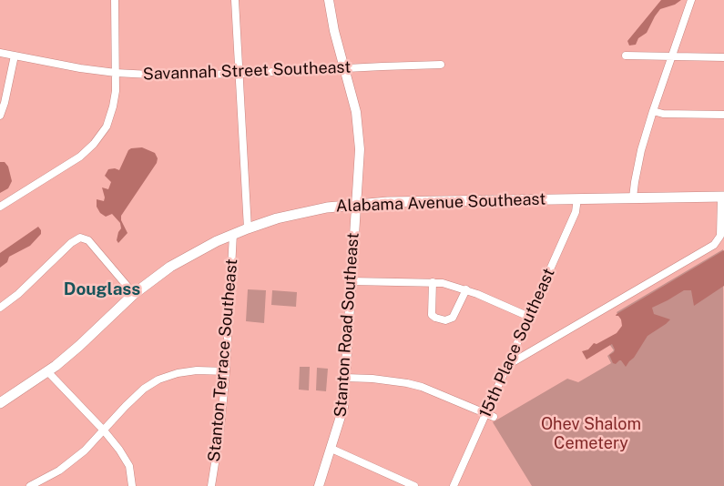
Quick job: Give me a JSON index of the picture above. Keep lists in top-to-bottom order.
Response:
{
  "streets": {
    "main road": ["Alabama Avenue Southeast"],
    "street": [
      "Savannah Street Southeast",
      "Stanton Road Southeast",
      "15th Place Southeast",
      "Stanton Terrace Southeast"
    ]
  },
  "crossings": [
    ["Savannah Street Southeast", "Stanton Road Southeast"],
    ["Alabama Avenue Southeast", "Stanton Road Southeast"],
    ["Alabama Avenue Southeast", "15th Place Southeast"],
    ["Alabama Avenue Southeast", "Stanton Terrace Southeast"]
  ],
  "districts": ["Douglass"],
  "parks": ["Ohev Shalom Cemetery"]
}
